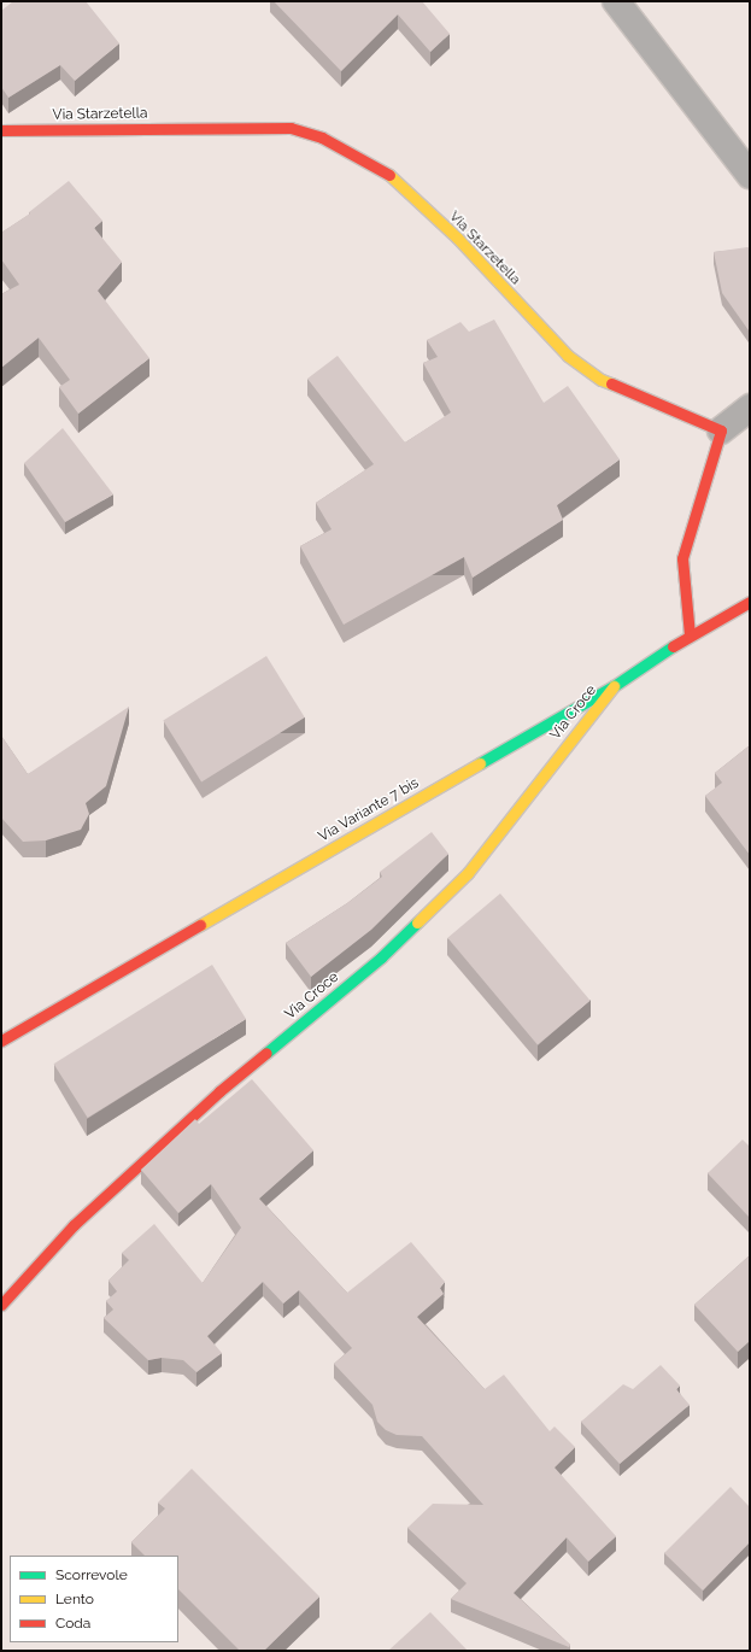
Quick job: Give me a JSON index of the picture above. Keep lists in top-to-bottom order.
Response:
{
  "streets": {
    "street": ["Via Starzetella", "Via Croce", "Via Variante 7 bis"]
  },
  "crossings": [
    ["Via Croce", "Via Variante 7 bis"]
  ],
  "legend": ["Scorrevole", "Lento", "Coda"]
}
